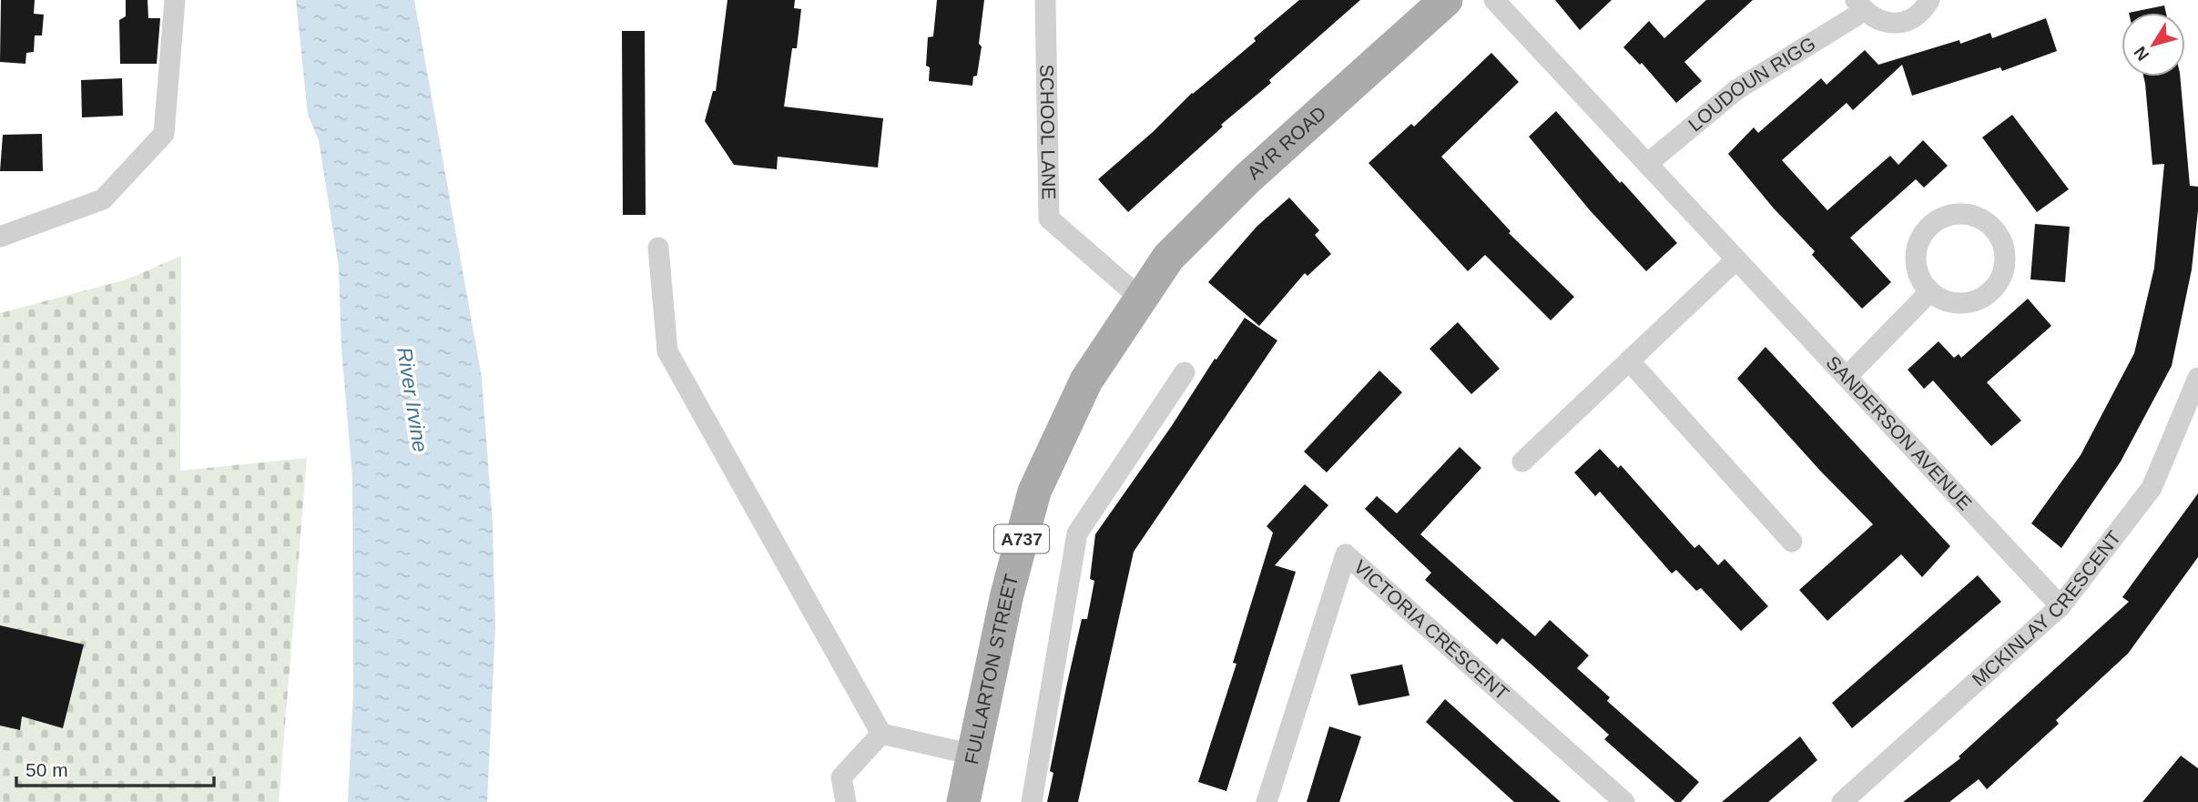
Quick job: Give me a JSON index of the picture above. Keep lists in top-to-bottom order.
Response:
{
  "streets": {
    "main road": ["AYR ROAD", "A737", "FULLARTON STREET"],
    "street": [
      "LOUDOUN RIGG",
      "SCHOOL LANE",
      "SANDERSON AVENUE",
      "MCKINLAY CRESCENT",
      "VICTORIA CRESCENT"
    ]
  },
  "crossings": [
    ["LOUDOUN RIGG", "SANDERSON AVENUE"],
    ["SCHOOL LANE", "AYR ROAD"],
    ["SCHOOL LANE", "FULLARTON STREET"],
    ["AYR ROAD", "FULLARTON STREET"],
    ["SANDERSON AVENUE", "MCKINLAY CRESCENT"]
  ],
  "water": ["River Irvine"],
  "scale_bar": "50 m",
  "north": "bottom left"
}
